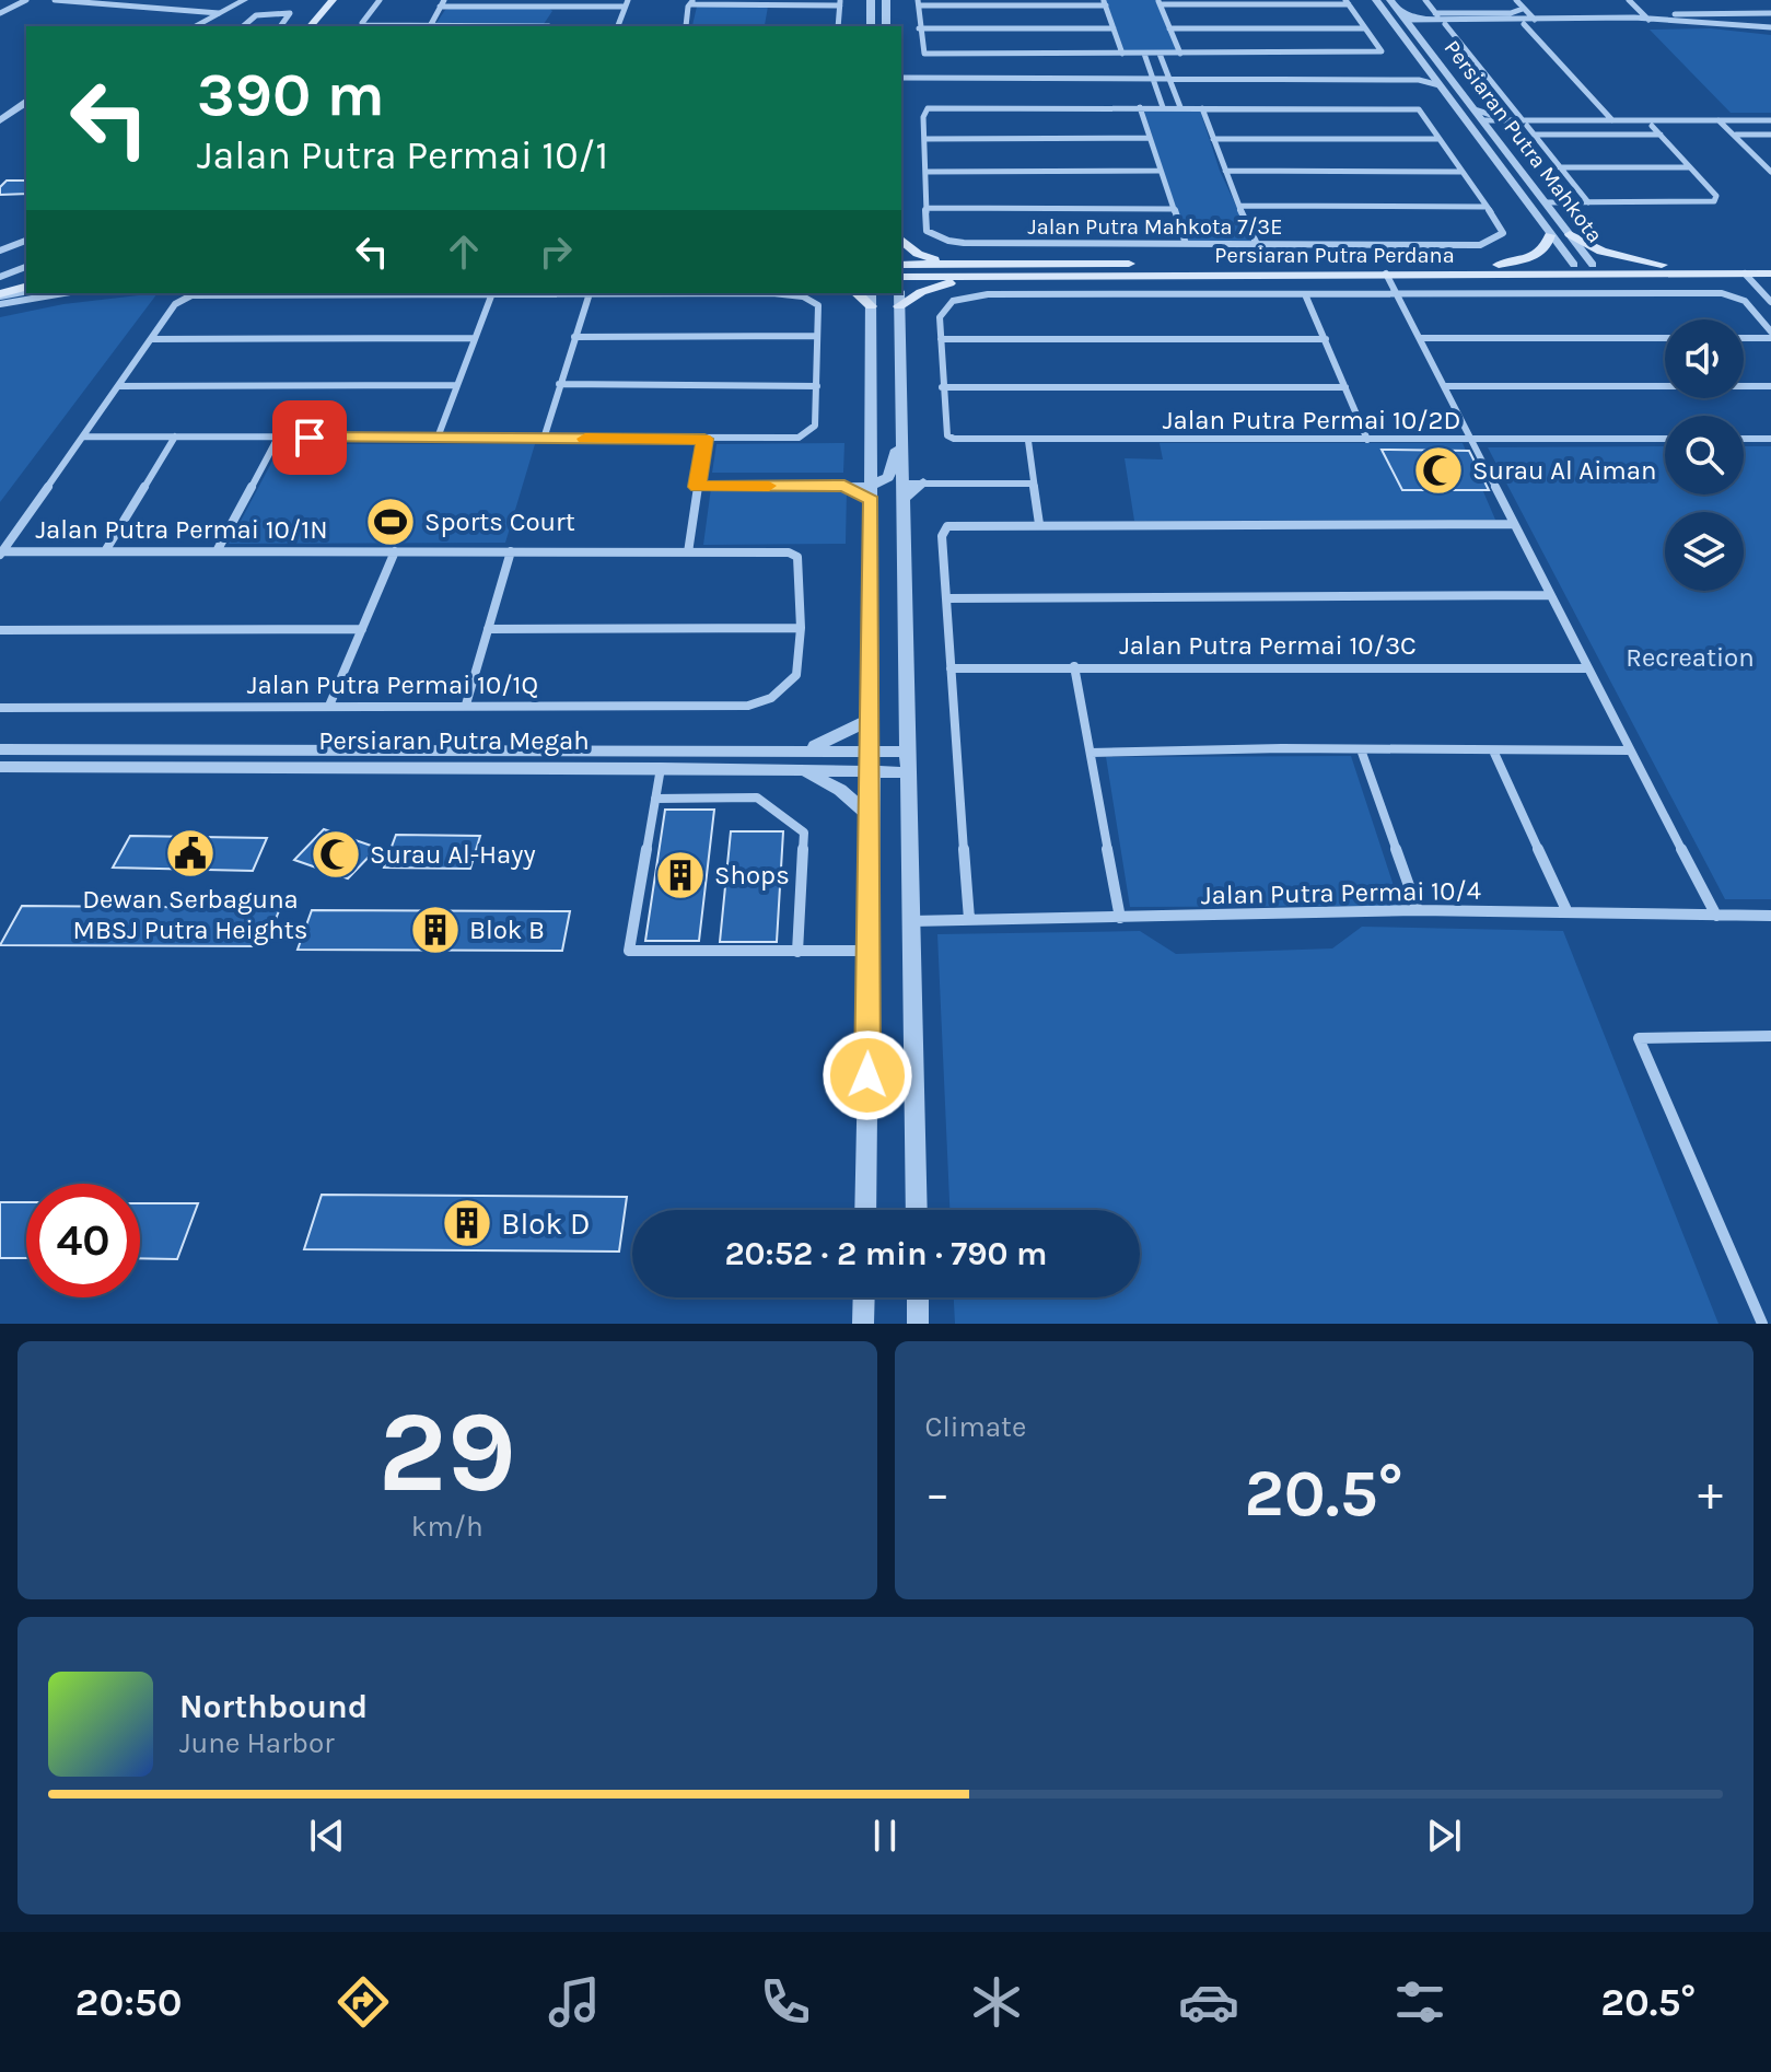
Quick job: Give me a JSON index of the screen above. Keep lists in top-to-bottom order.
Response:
{
  "streets": {
    "main road": ["Persiaran Putra Perdana"],
    "street": [
      "Persiaran Putra Mahkota",
      "Jalan Putra Mahkota 7/3E",
      "Jalan Putra Permai 10/2D",
      "Jalan Putra Permai 10/1N",
      "Jalan Putra Permai 10/3C",
      "Jalan Putra Permai 10/1Q",
      "Persiaran Putra Megah",
      "Jalan Putra Permai 10/4"
    ]
  },
  "crossings": [
    ["Persiaran Putra Mahkota", "Persiaran Putra Perdana"],
    ["Jalan Putra Permai 10/1N", "Jalan Putra Permai 10/1Q"]
  ],
  "parks": ["Recreation"],
  "places": {
    "mosque": ["Surau Al Aiman", "Surau Al-Hayy"],
    "sports": ["Sports Court"],
    "public building": ["Dewan Serbaguna MBSJ Putra Heights"],
    "building": ["Shops", "Blok B", "Blok D"]
  },
  "page": {
    "turn": ["390 m", "Jalan Putra Permai 10/1"],
    "limit": "40",
    "trip": "20:52 · 2 min · 790 m",
    "tile": [
      ["29", "km/h"],
      "Climate"
    ],
    "heat": ["−", "20.5°", "+"],
    "song": ["Northbound", "June Harbor"],
    "tabs": ["20:50", "20.5°"]
  }
}
